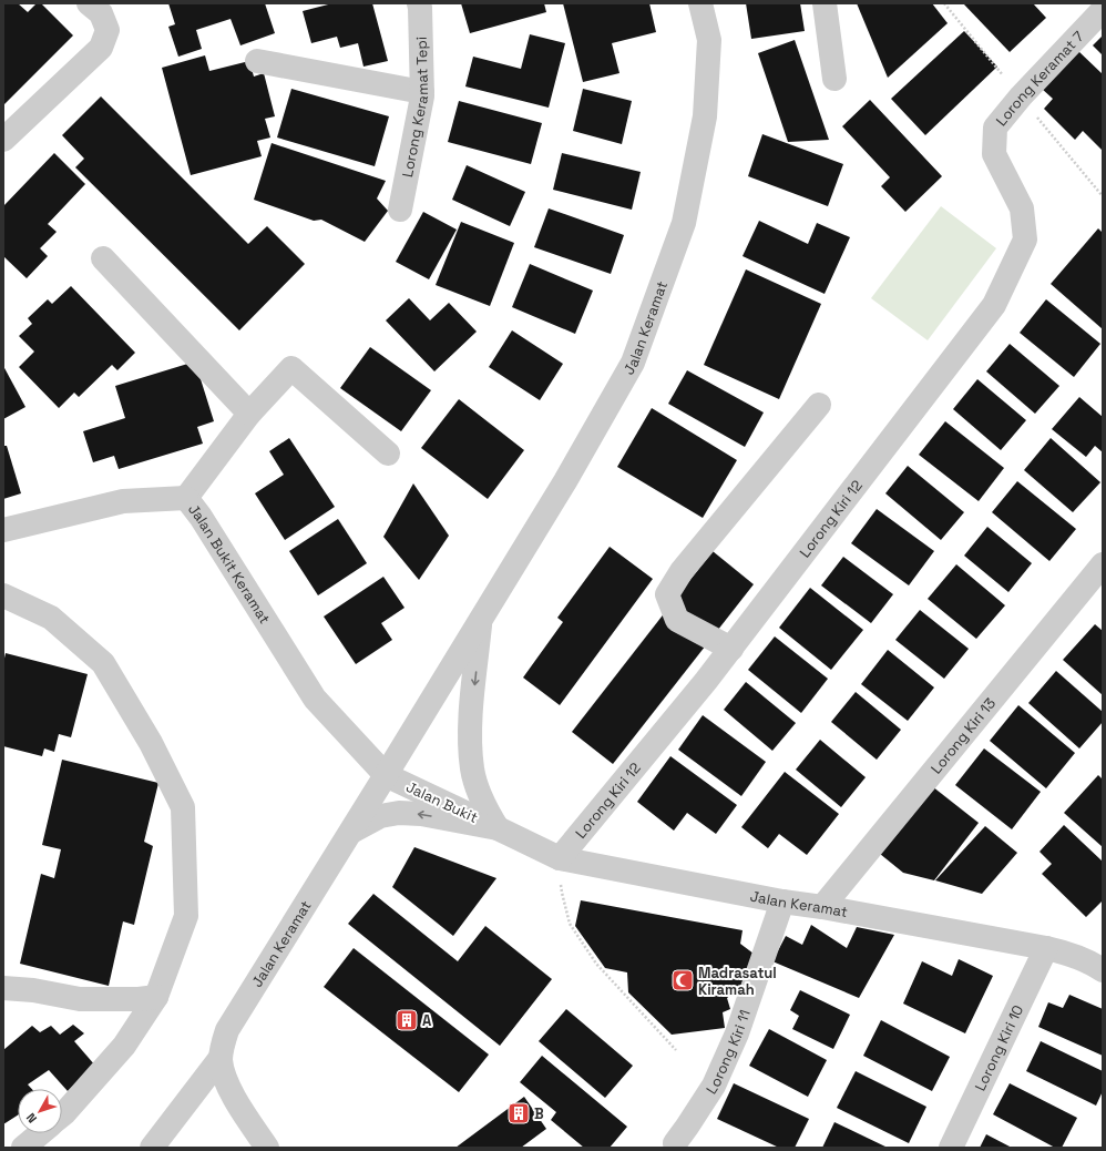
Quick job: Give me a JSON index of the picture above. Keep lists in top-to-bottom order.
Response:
{
  "streets": {
    "street": [
      "Lorong Keramat 7",
      "Lorong Keramat Tepi",
      "Jalan Keramat",
      "Lorong Kiri 12",
      "Jalan Bukit Keramat",
      "Lorong Kiri 13",
      "Jalan Bukit",
      "Lorong Kiri 10",
      "Lorong Kiri 11"
    ]
  },
  "crossings": [
    ["Lorong Keramat 7", "Lorong Kiri 12"],
    ["Jalan Keramat", "Lorong Kiri 12"],
    ["Jalan Keramat", "Jalan Bukit Keramat"],
    ["Jalan Keramat", "Lorong Kiri 13"],
    ["Jalan Keramat", "Jalan Bukit"],
    ["Jalan Keramat", "Lorong Kiri 10"],
    ["Jalan Keramat", "Lorong Kiri 11"],
    ["Jalan Bukit Keramat", "Jalan Bukit"]
  ],
  "places": {
    "mosque": ["Madrasatul Kiramah"],
    "building": ["A", "B"]
  },
  "north": "bottom left"
}
